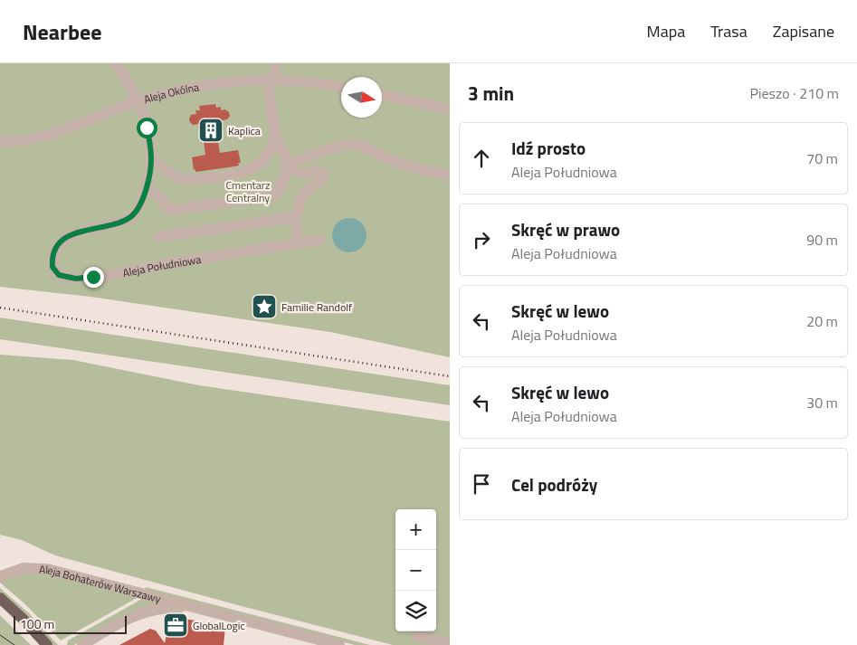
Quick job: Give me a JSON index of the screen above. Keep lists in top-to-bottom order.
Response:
{
  "streets": {
    "street": ["Aleja Okólna", "Aleja Południowa", "Aleja Bohaterów Warszawy"]
  },
  "crossings": [
    ["Aleja Okólna", "Aleja Południowa"]
  ],
  "parks": ["Cmentarz Centralny"],
  "places": {
    "building": ["Kaplica"],
    "place": ["Familie Randolf"],
    "office": ["GlobalLogic"]
  },
  "scale_bar": "100 m",
  "north": "right",
  "page": {
    "header": "Nearbee",
    "nav": ["Mapa", "Trasa", "Zapisane"],
    "heading": ["3 min", "Pieszo · 210 m"],
    "list": [
      ["Idź prosto", "Aleja Południowa", "70 m"],
      ["Skręć w prawo", "Aleja Południowa", "90 m"],
      ["Skręć w lewo", "Aleja Południowa", "20 m"],
      ["Skręć w lewo", "Aleja Południowa", "30 m"],
      "Cel podróży"
    ],
    "map_buttons": ["+", "−"],
    "scale": "100 m"
  }
}
